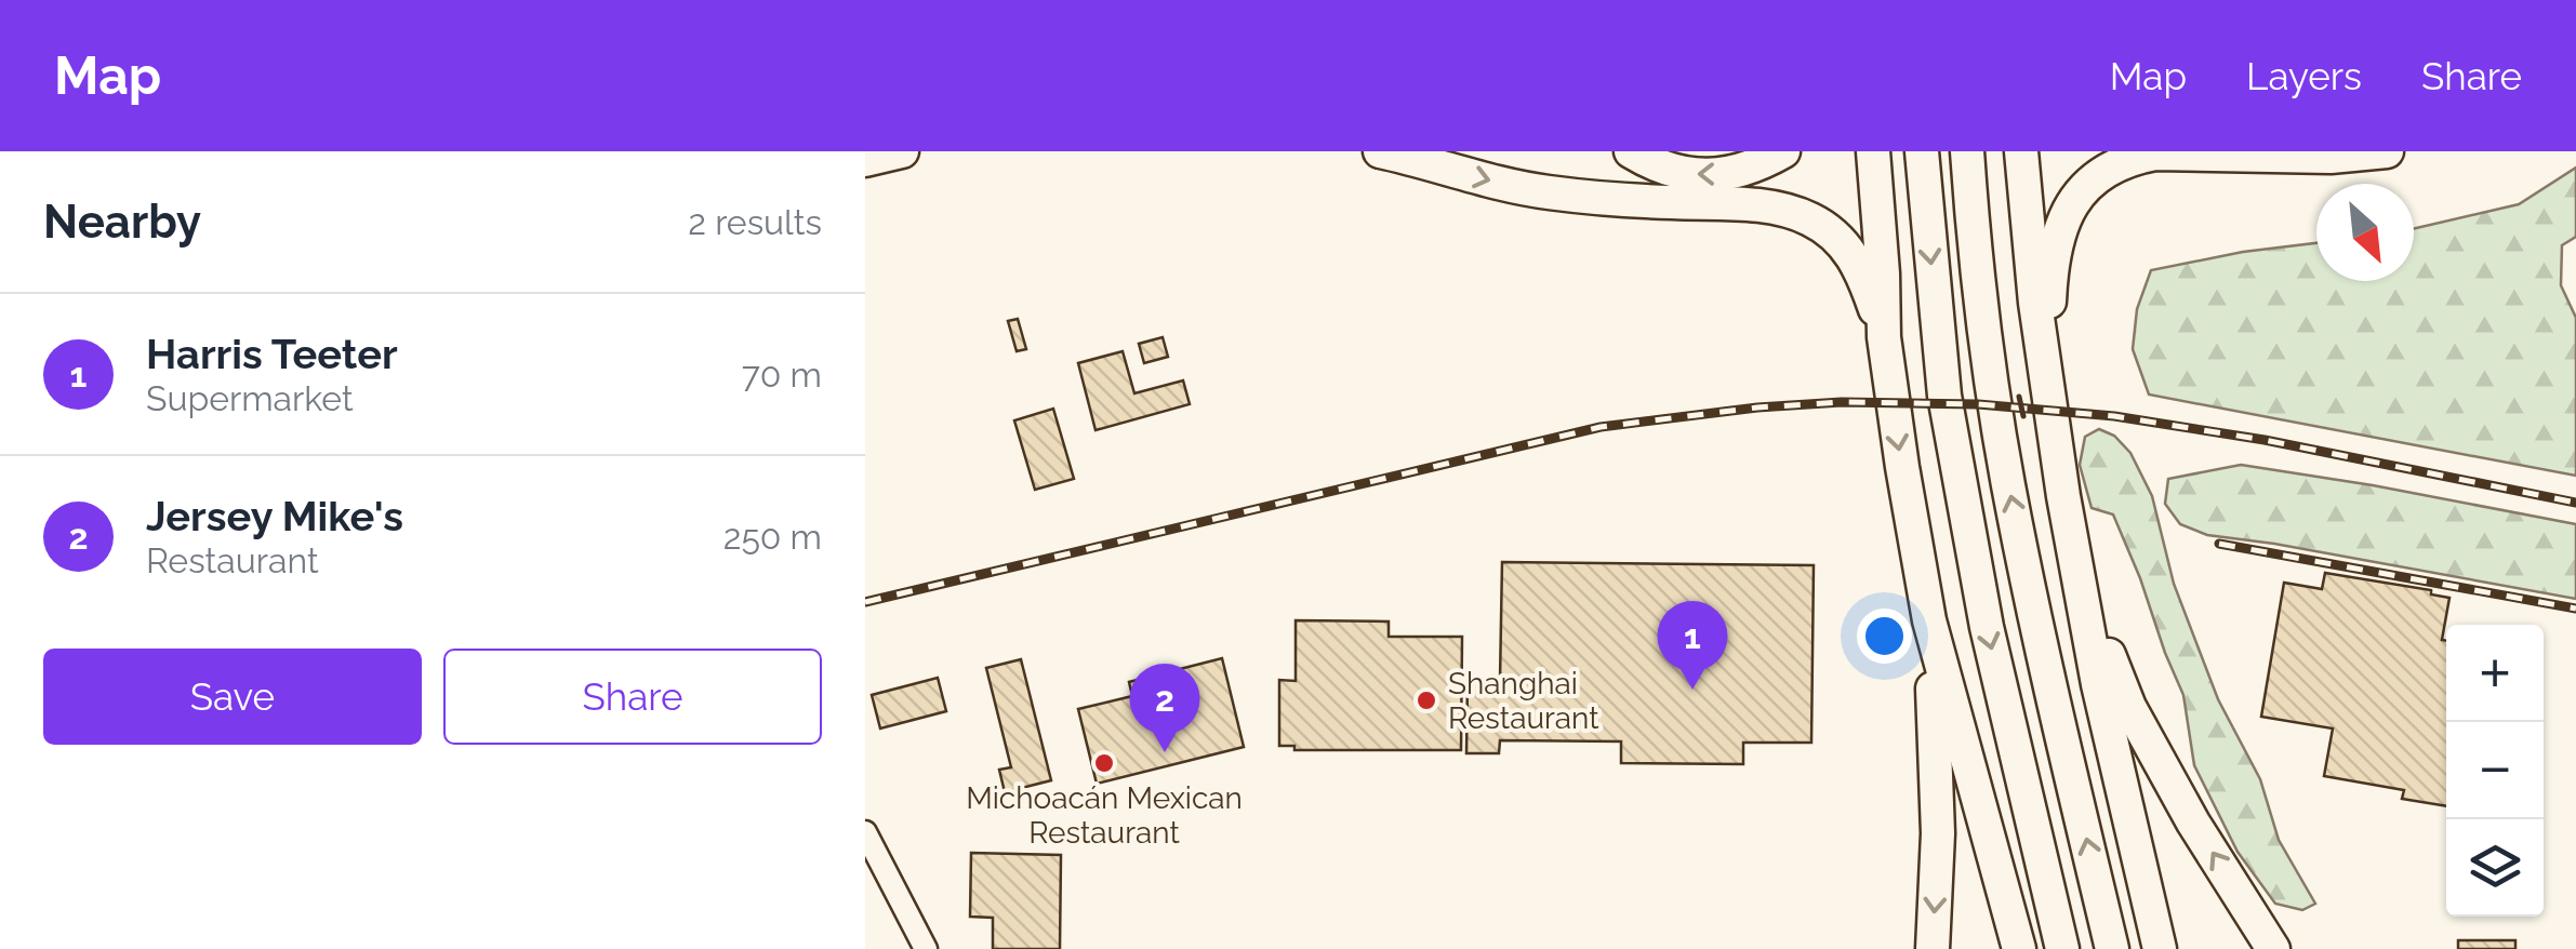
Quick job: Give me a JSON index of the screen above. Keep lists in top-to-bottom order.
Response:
{
  "places": ["Shanghai Restaurant", "Michoacán Mexican Restaurant"],
  "north": "bottom right",
  "page": {
    "header": "Map",
    "nav": ["Map", "Layers", "Share"],
    "heading": ["Nearby", "2 results"],
    "list": [
      {
        "mark": "1",
        "name": "Harris Teeter",
        "note": "Supermarket",
        "value": "70 m"
      },
      {
        "mark": "2",
        "name": "Jersey Mike's",
        "note": "Restaurant",
        "value": "250 m"
      }
    ],
    "pins": ["1", "2"],
    "buttons": ["Save", "Share"],
    "map_buttons": ["+", "−"]
  }
}
